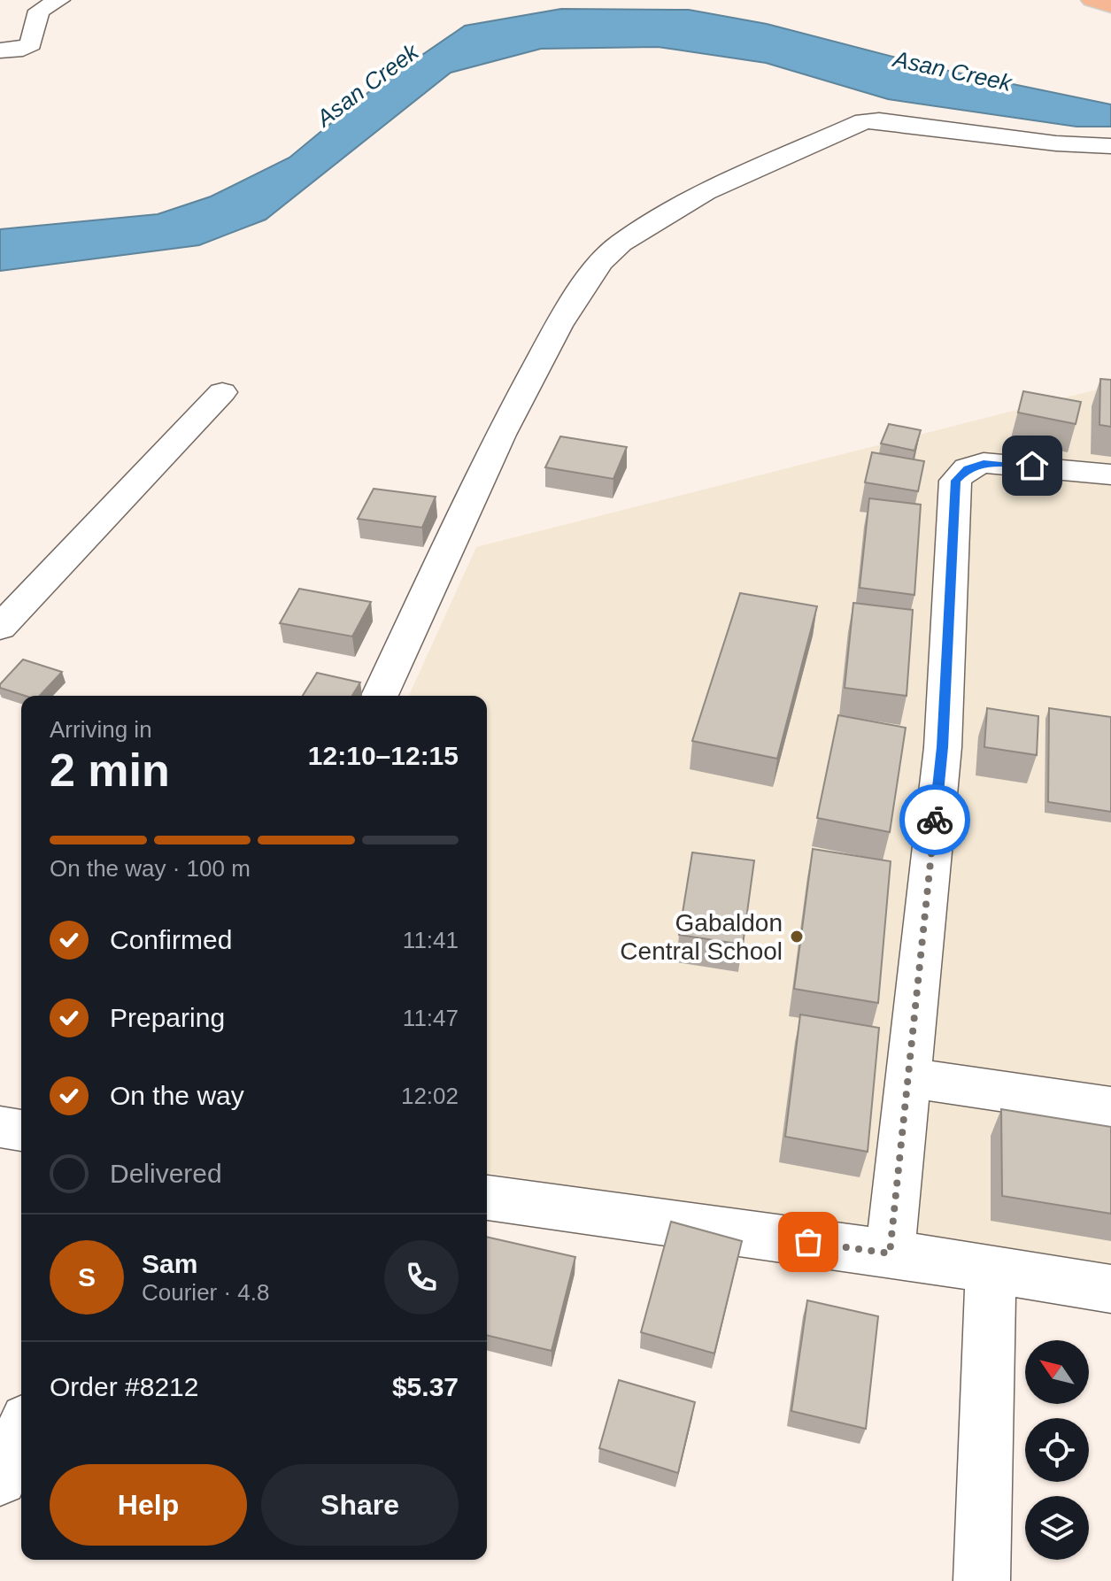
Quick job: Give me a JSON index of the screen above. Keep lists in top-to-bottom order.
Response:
{
  "water": ["Asan Creek"],
  "places": ["Gabaldon Central School"],
  "north": "top left",
  "page": {
    "heading": ["2 min", "Arriving in", "12:10–12:15"],
    "panel": [
      "Sam",
      "Courier · 4.8",
      "Order #8212",
      "$5.37"
    ],
    "bar": "On the way · 100 m",
    "list": [
      ["Confirmed", "11:41"],
      ["Preparing", "11:47"],
      ["On the way", "12:02"],
      "Delivered"
    ],
    "round": "S",
    "buttons": ["Help", "Share"]
  }
}
